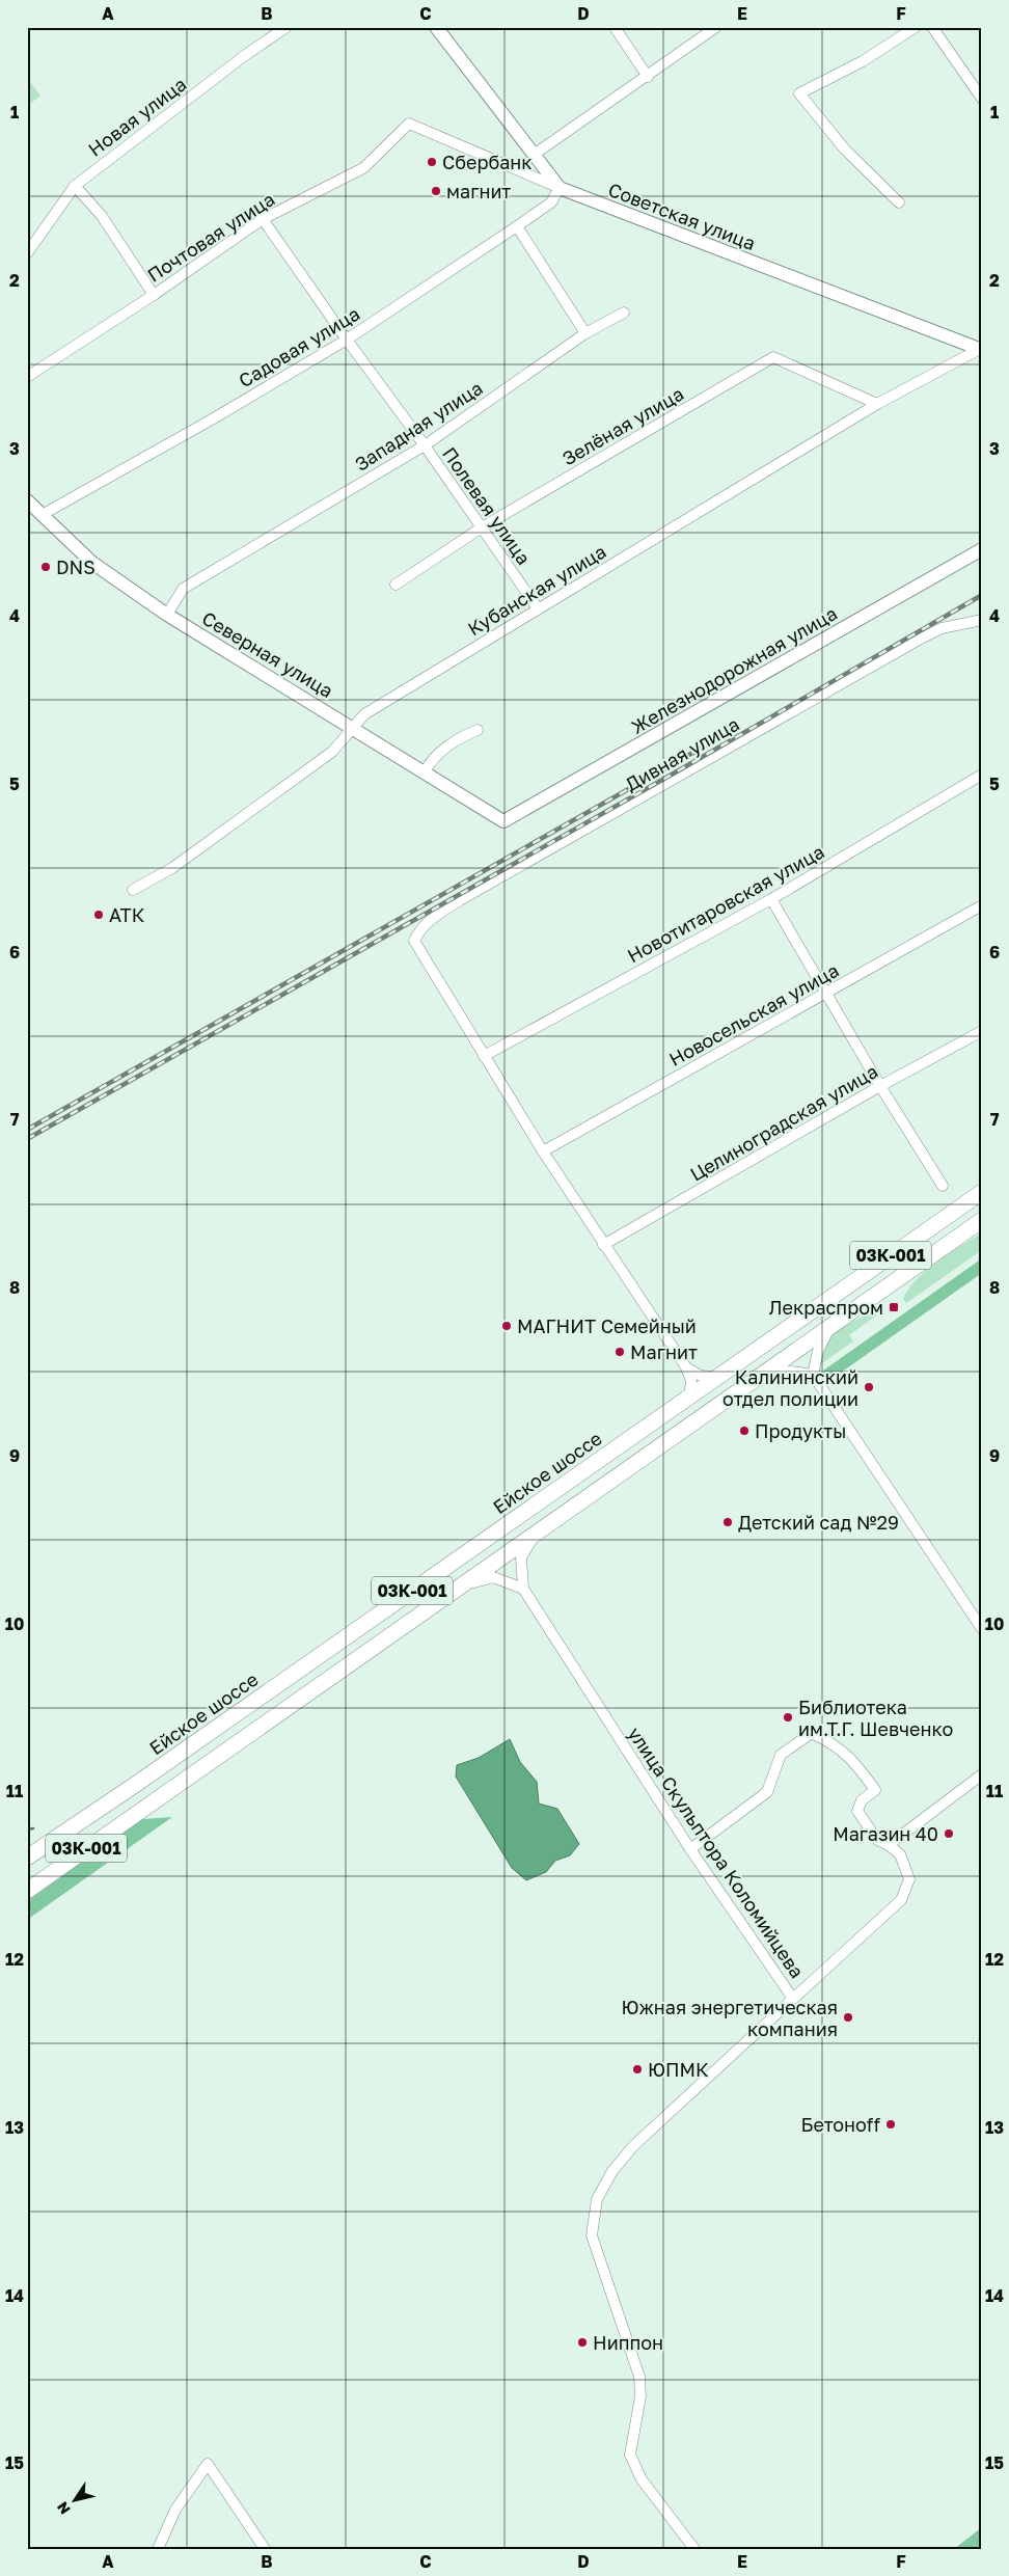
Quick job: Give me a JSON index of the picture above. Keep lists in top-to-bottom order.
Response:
{
  "streets": {
    "main road": ["03К-001", "Ейское шоссе"],
    "street": [
      "Новая улица",
      "Советская улица",
      "Почтовая улица",
      "Садовая улица",
      "Западная улица",
      "Зелёная улица",
      "Полевая улица",
      "Кубанская улица",
      "Северная улица",
      "Железнодорожная улица",
      "Дивная улица",
      "Новотитаровская улица",
      "Новосельская улица",
      "Целиноградская улица",
      "улица Скульптора Коломийцева"
    ]
  },
  "crossings": [
    ["Советская улица", "Почтовая улица"],
    ["Советская улица", "Садовая улица"],
    ["Советская улица", "Кубанская улица"],
    ["Почтовая улица", "Садовая улица"],
    ["Почтовая улица", "Полевая улица"],
    ["Садовая улица", "Полевая улица"],
    ["Садовая улица", "Северная улица"],
    ["Западная улица", "Полевая улица"],
    ["Западная улица", "Северная улица"],
    ["Зелёная улица", "Полевая улица"],
    ["Зелёная улица", "Кубанская улица"],
    ["Полевая улица", "Кубанская улица"],
    ["Кубанская улица", "Северная улица"],
    ["Северная улица", "Железнодорожная улица"],
    ["Дивная улица", "Новотитаровская улица"]
  ],
  "places": {
    "other": [
      "Сбербанк",
      "магнит",
      "DNS",
      "АТК",
      "МАГНИТ Семейный",
      "Магнит",
      "Калининский отдел полиции",
      "Продукты",
      "Детский сад №29",
      "Библиотека им.Т.Г. Шевченко",
      "Магазин 40",
      "Южная энергетическая компания",
      "ЮПМК",
      "Бетонoff",
      "Ниппон"
    ],
    "transit": ["Лекраспром"]
  },
  "north": "bottom left",
  "grid": {
    "columns": [
      "A",
      "B",
      "C",
      "D",
      "E",
      "F"
    ],
    "rows": [
      "1",
      "2",
      "3",
      "4",
      "5",
      "6",
      "7",
      "8",
      "9",
      "10",
      "11",
      "12",
      "13",
      "14",
      "15"
    ]
  }
}
